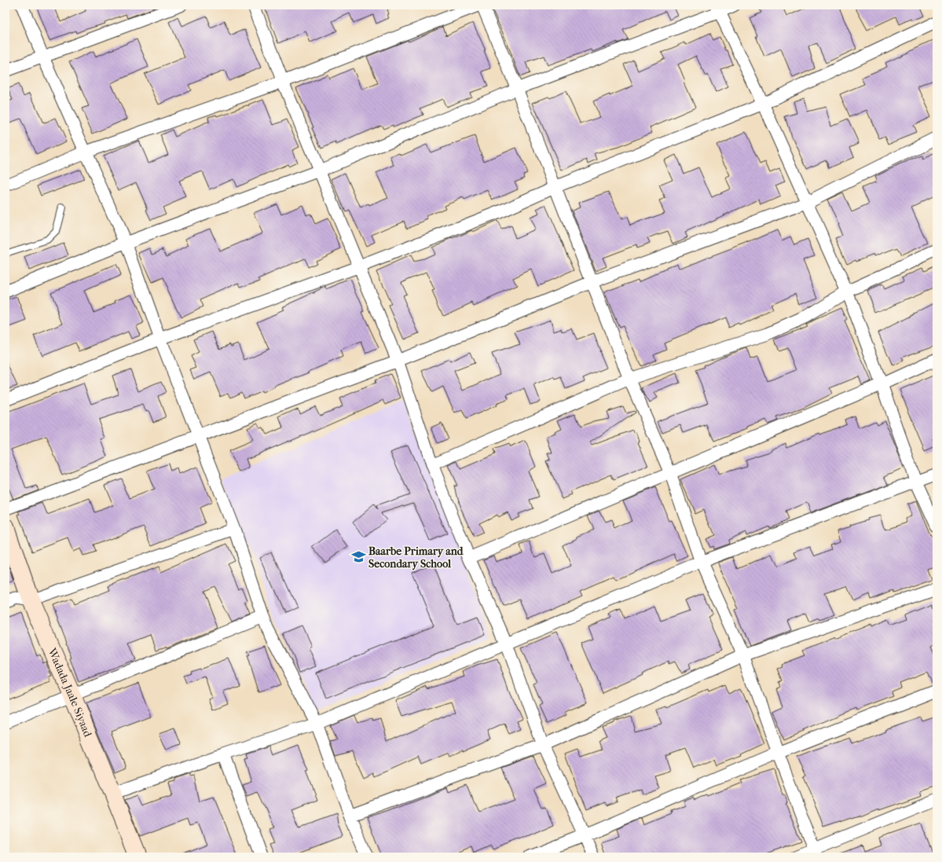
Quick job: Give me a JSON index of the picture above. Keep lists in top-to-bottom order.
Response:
{
  "streets": {
    "main road": ["Wadada Jaale Siyaad"]
  },
  "places": {
    "school or university": ["Baarbe Primary and Secondary School"]
  }
}
